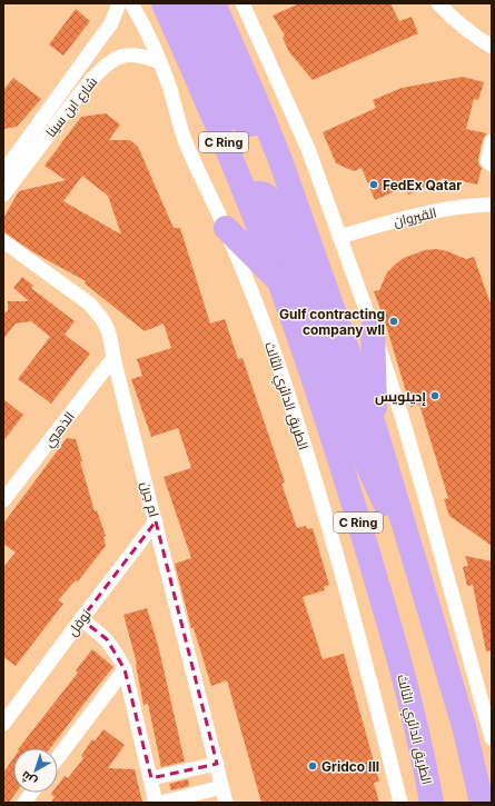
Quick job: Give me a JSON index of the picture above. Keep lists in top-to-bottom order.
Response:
{
  "streets": {
    "highway": ["C Ring", "الطريق الدائري الثالث"],
    "street": [
      "شارع ابن سينا",
      "القيروان",
      "الذهبي",
      "ام جرن",
      "نوفل"
    ]
  },
  "crossings": [
    ["شارع ابن سينا", "الطريق الدائري الثالث"],
    ["الذهبي", "ام جرن"],
    ["ام جرن", "نوفل"]
  ],
  "places": [
    "FedEx Qatar",
    "Gulf contracting company wll",
    "إديلويس",
    "Gridco III"
  ],
  "north": "bottom left"
}
